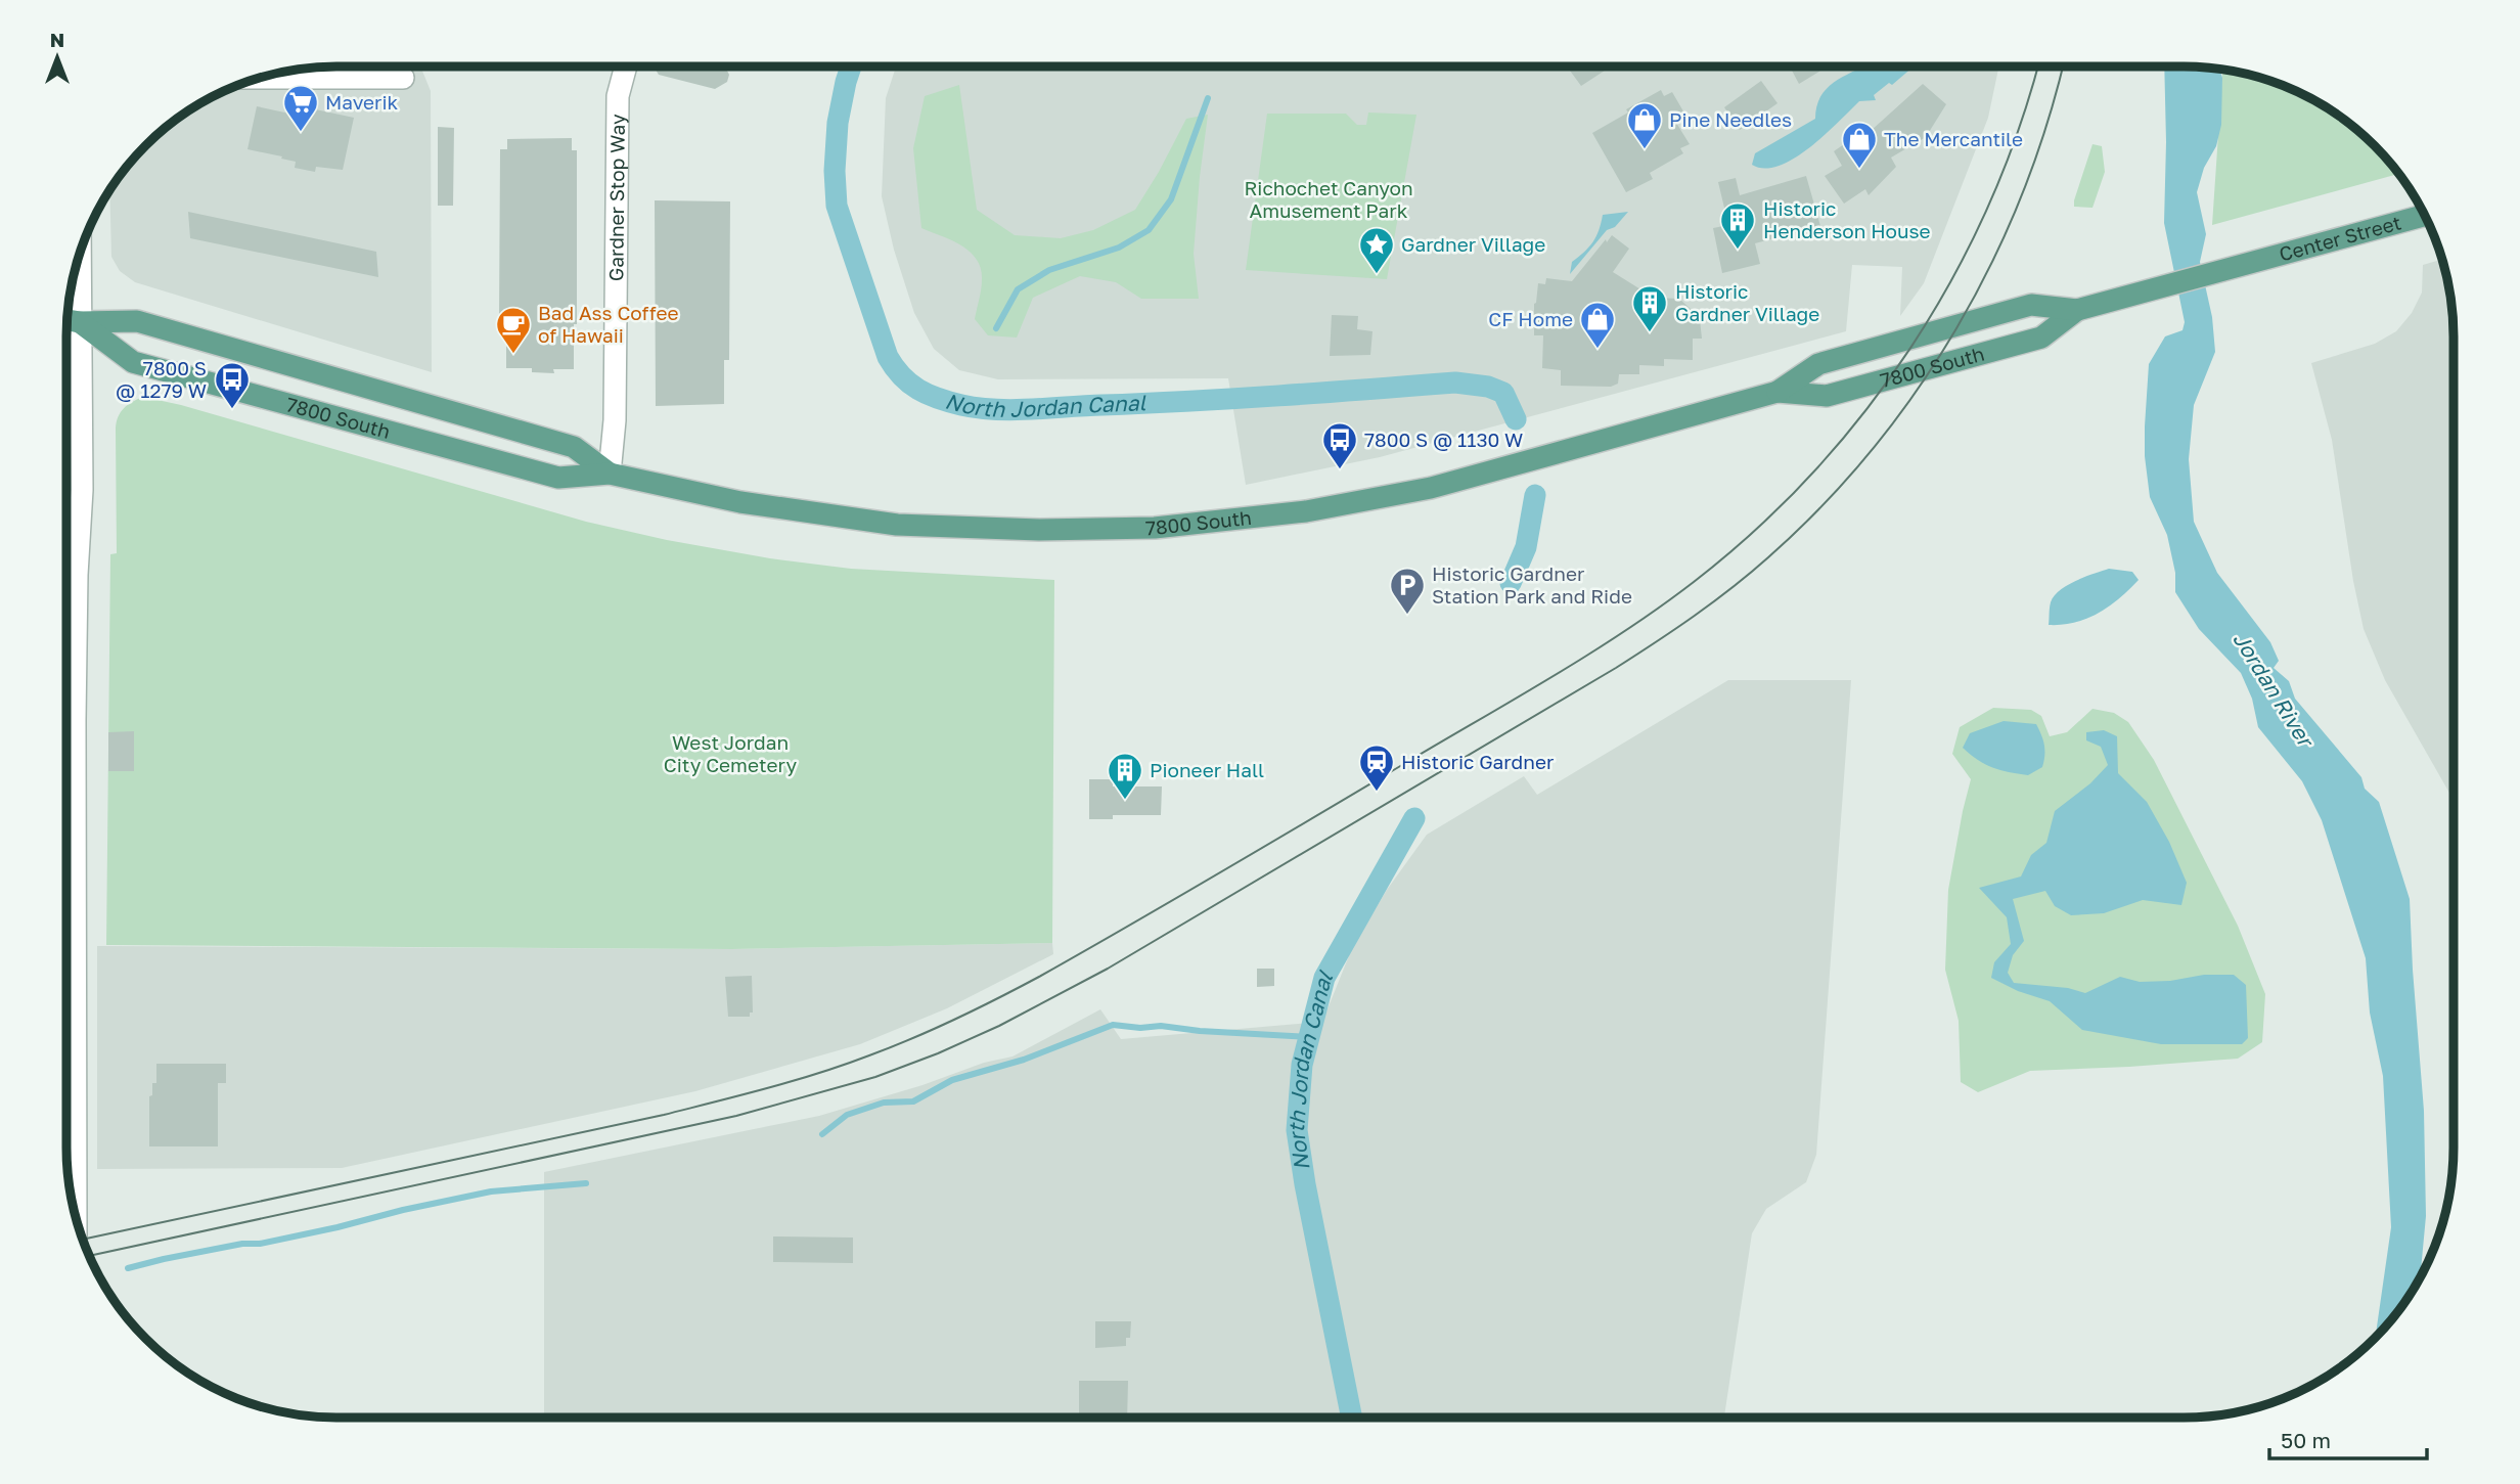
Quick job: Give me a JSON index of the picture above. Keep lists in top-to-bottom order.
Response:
{
  "streets": {
    "main road": ["Center Street", "7800 South"],
    "street": ["Gardner Stop Way"]
  },
  "crossings": [
    ["Gardner Stop Way", "7800 South"],
    ["Center Street", "7800 South"]
  ],
  "water": ["North Jordan Canal", "Jordan River"],
  "parks": ["Richochet Canyon Amusement Park", "West Jordan City Cemetery"],
  "places": {
    "supermarket": ["Maverik"],
    "shop": ["Pine Needles", "The Mercantile", "CF Home"],
    "building": ["Historic Henderson House", "Historic Gardner Village", "Pioneer Hall"],
    "place": ["Gardner Village"],
    "cafe": ["Bad Ass Coffee of Hawaii"],
    "bus stop": ["7800 S @ 1279 W", "7800 S @ 1130 W"],
    "parking": ["Historic Gardner Station Park and Ride"],
    "station": ["Historic Gardner"]
  },
  "scale_bar": "50 m",
  "north": "top"
}
